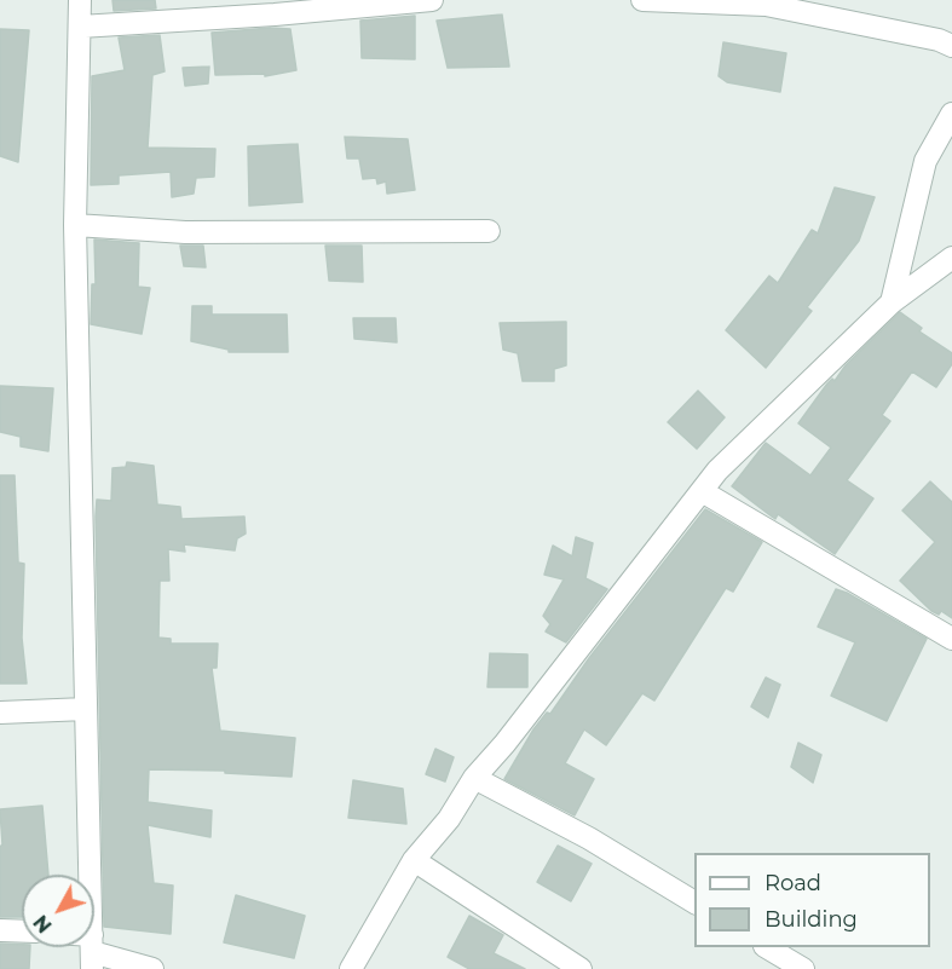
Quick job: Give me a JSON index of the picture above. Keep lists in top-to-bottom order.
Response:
{
  "legend": ["Road", "Building"],
  "north": "bottom left"
}
